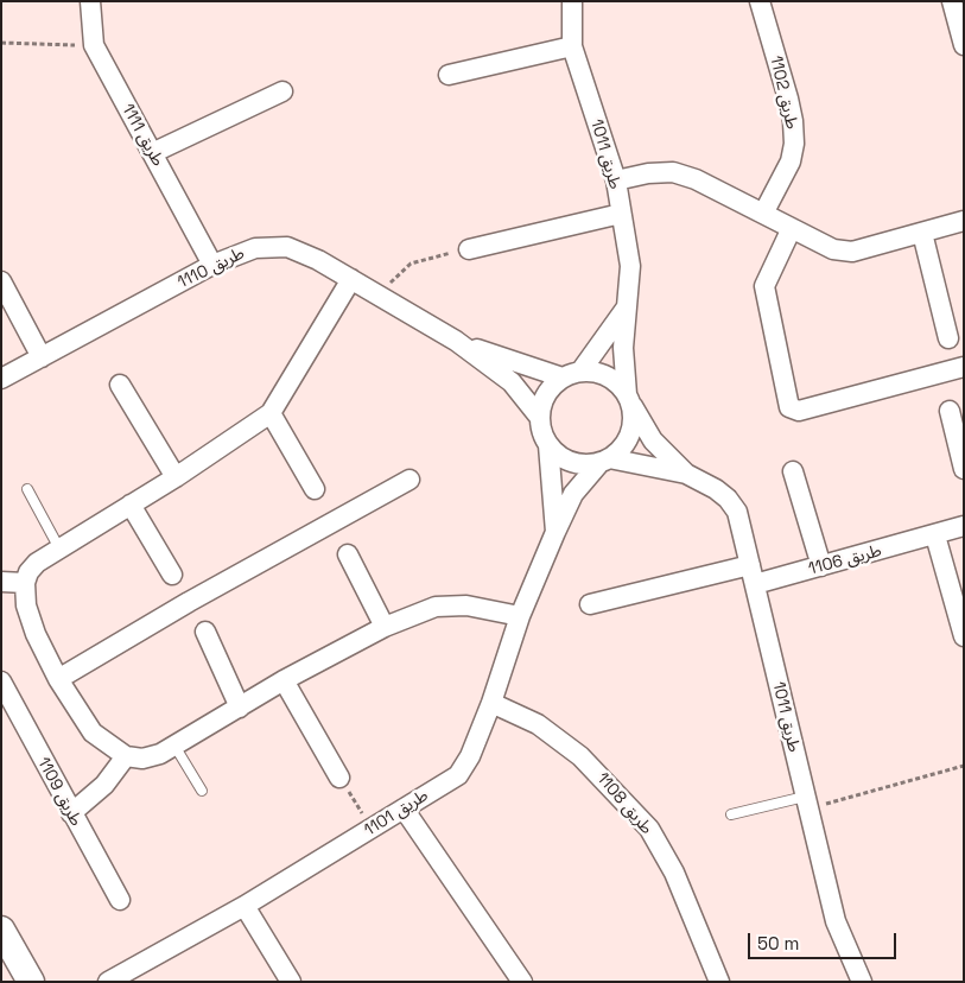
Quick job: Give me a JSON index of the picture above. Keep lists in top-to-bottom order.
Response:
{
  "streets": {
    "street": [
      "طريق 1102",
      "طريق 1111",
      "طريق 1011",
      "طريق 1110",
      "طريق 1106",
      "طريق 1109",
      "طريق 1108",
      "طريق 1101"
    ]
  },
  "crossings": [
    ["طريق 1111", "طريق 1110"],
    ["طريق 1011", "طريق 1110"],
    ["طريق 1011", "طريق 1106"],
    ["طريق 1011", "طريق 1101"],
    ["طريق 1110", "طريق 1101"],
    ["طريق 1108", "طريق 1101"]
  ],
  "scale_bar": "50 m"
}
